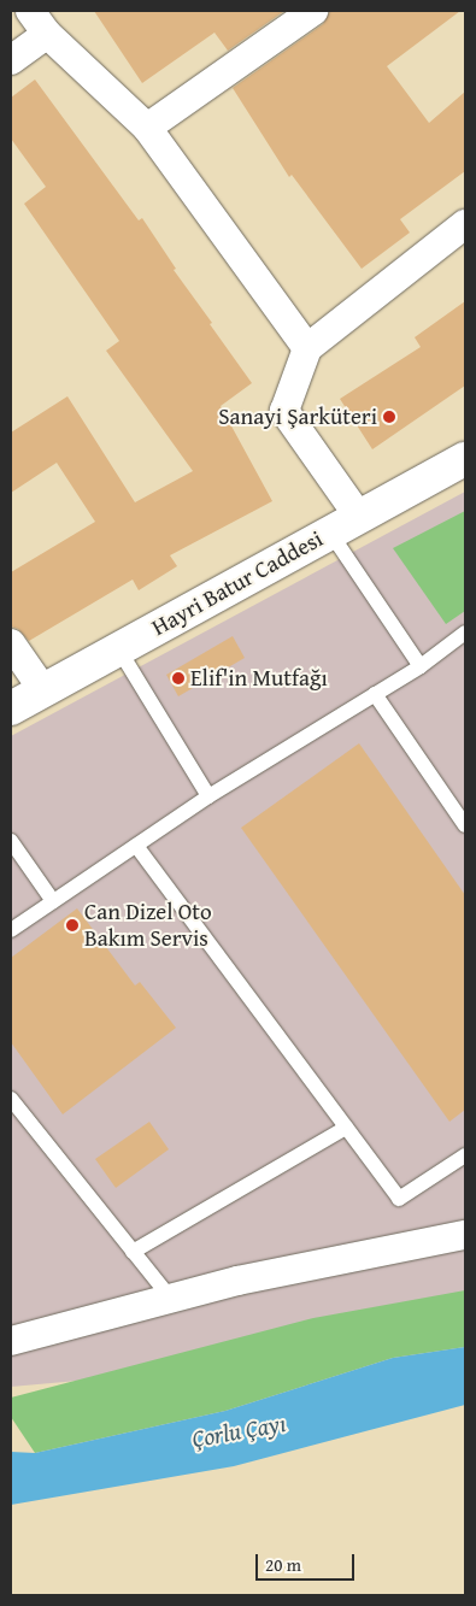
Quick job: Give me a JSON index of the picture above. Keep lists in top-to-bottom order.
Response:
{
  "streets": {
    "main road": ["Hayri Batur Caddesi"]
  },
  "water": ["Çorlu Çayı"],
  "places": ["Sanayi Şarküteri", "Elif'in Mutfağı", "Can Dizel Oto Bakım Servis"],
  "scale_bar": "20 m"
}
